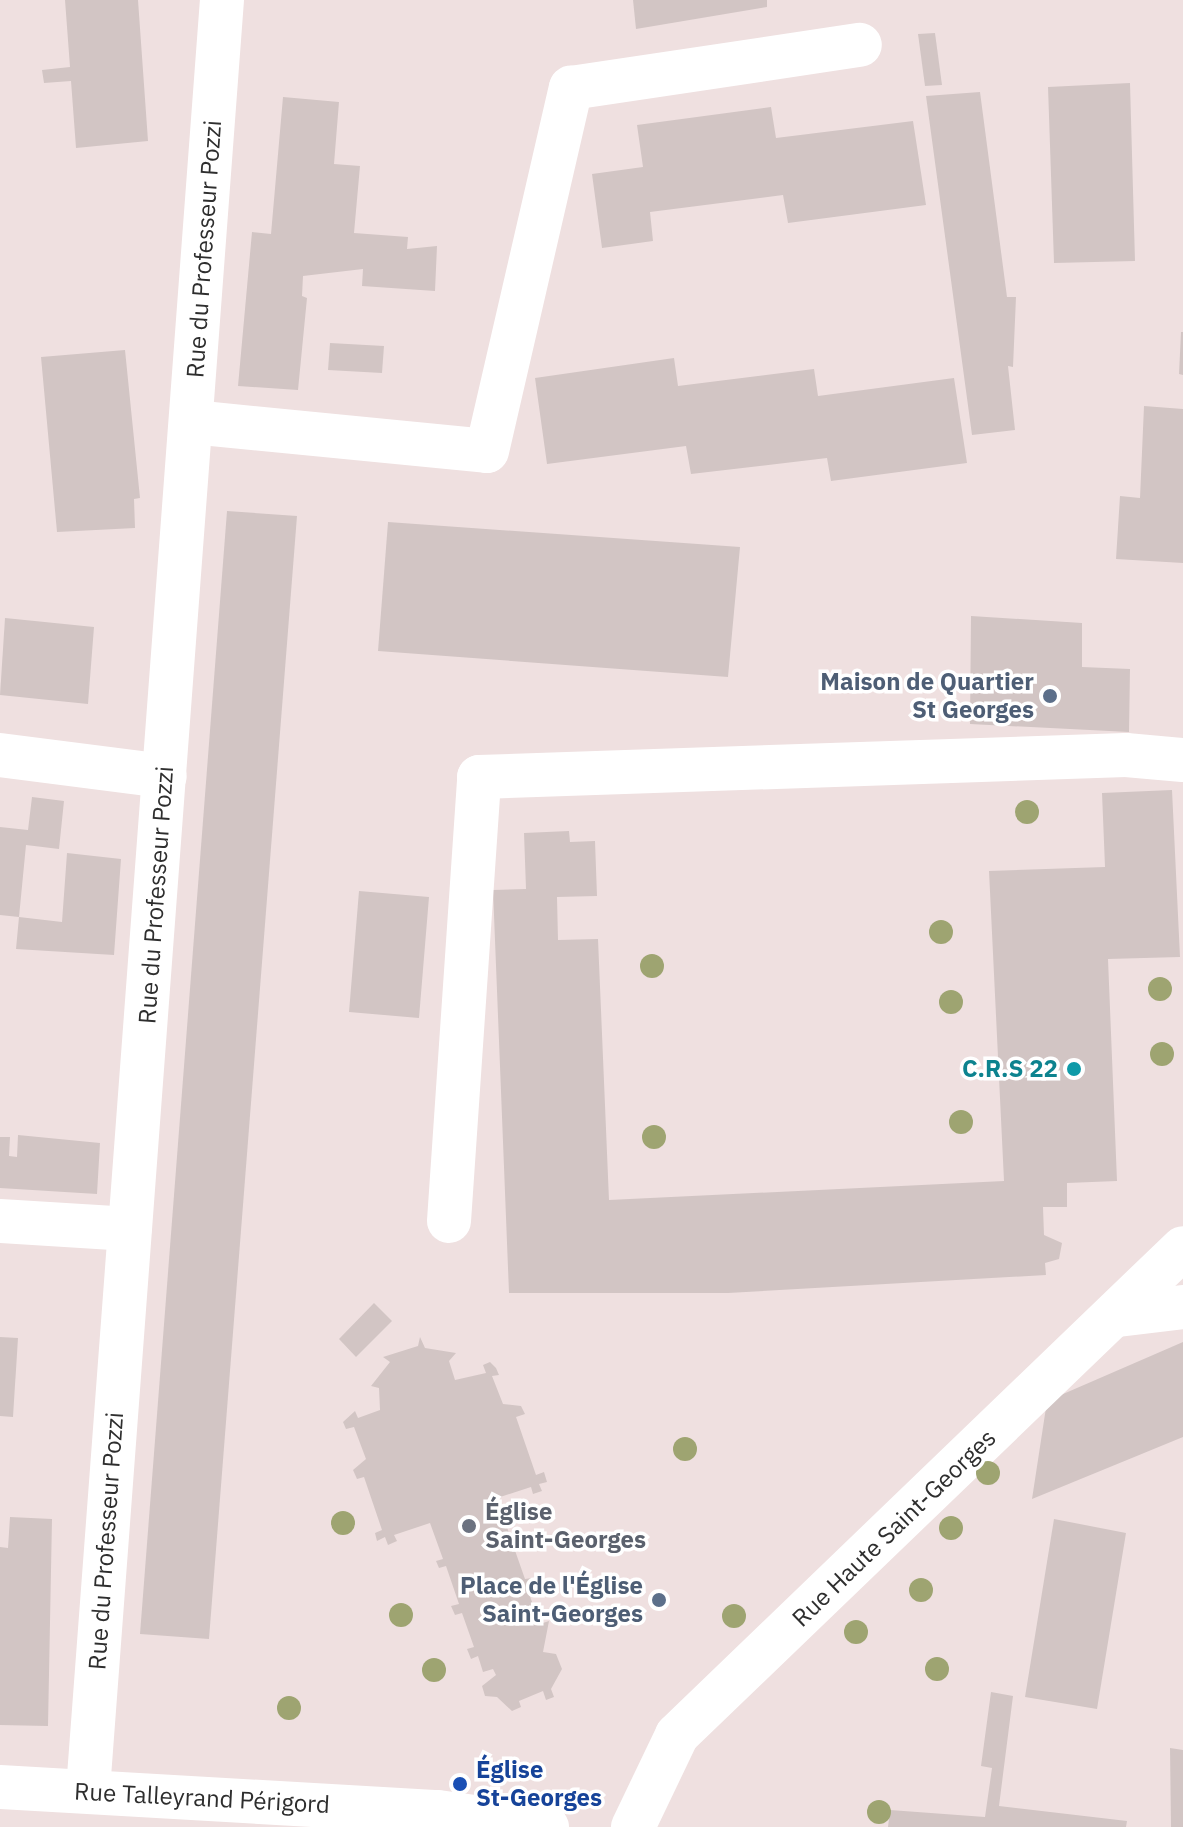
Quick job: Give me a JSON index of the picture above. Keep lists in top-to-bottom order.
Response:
{
  "streets": {
    "street": ["Rue du Professeur Pozzi", "Rue Haute Saint-Georges", "Rue Talleyrand Périgord"]
  },
  "crossings": [
    ["Rue du Professeur Pozzi", "Rue Talleyrand Périgord"]
  ],
  "places": [
    "Maison de Quartier St Georges",
    "C.R.S 22",
    "Église Saint-Georges",
    "Place de l'Église Saint-Georges",
    "Église St-Georges"
  ]
}
